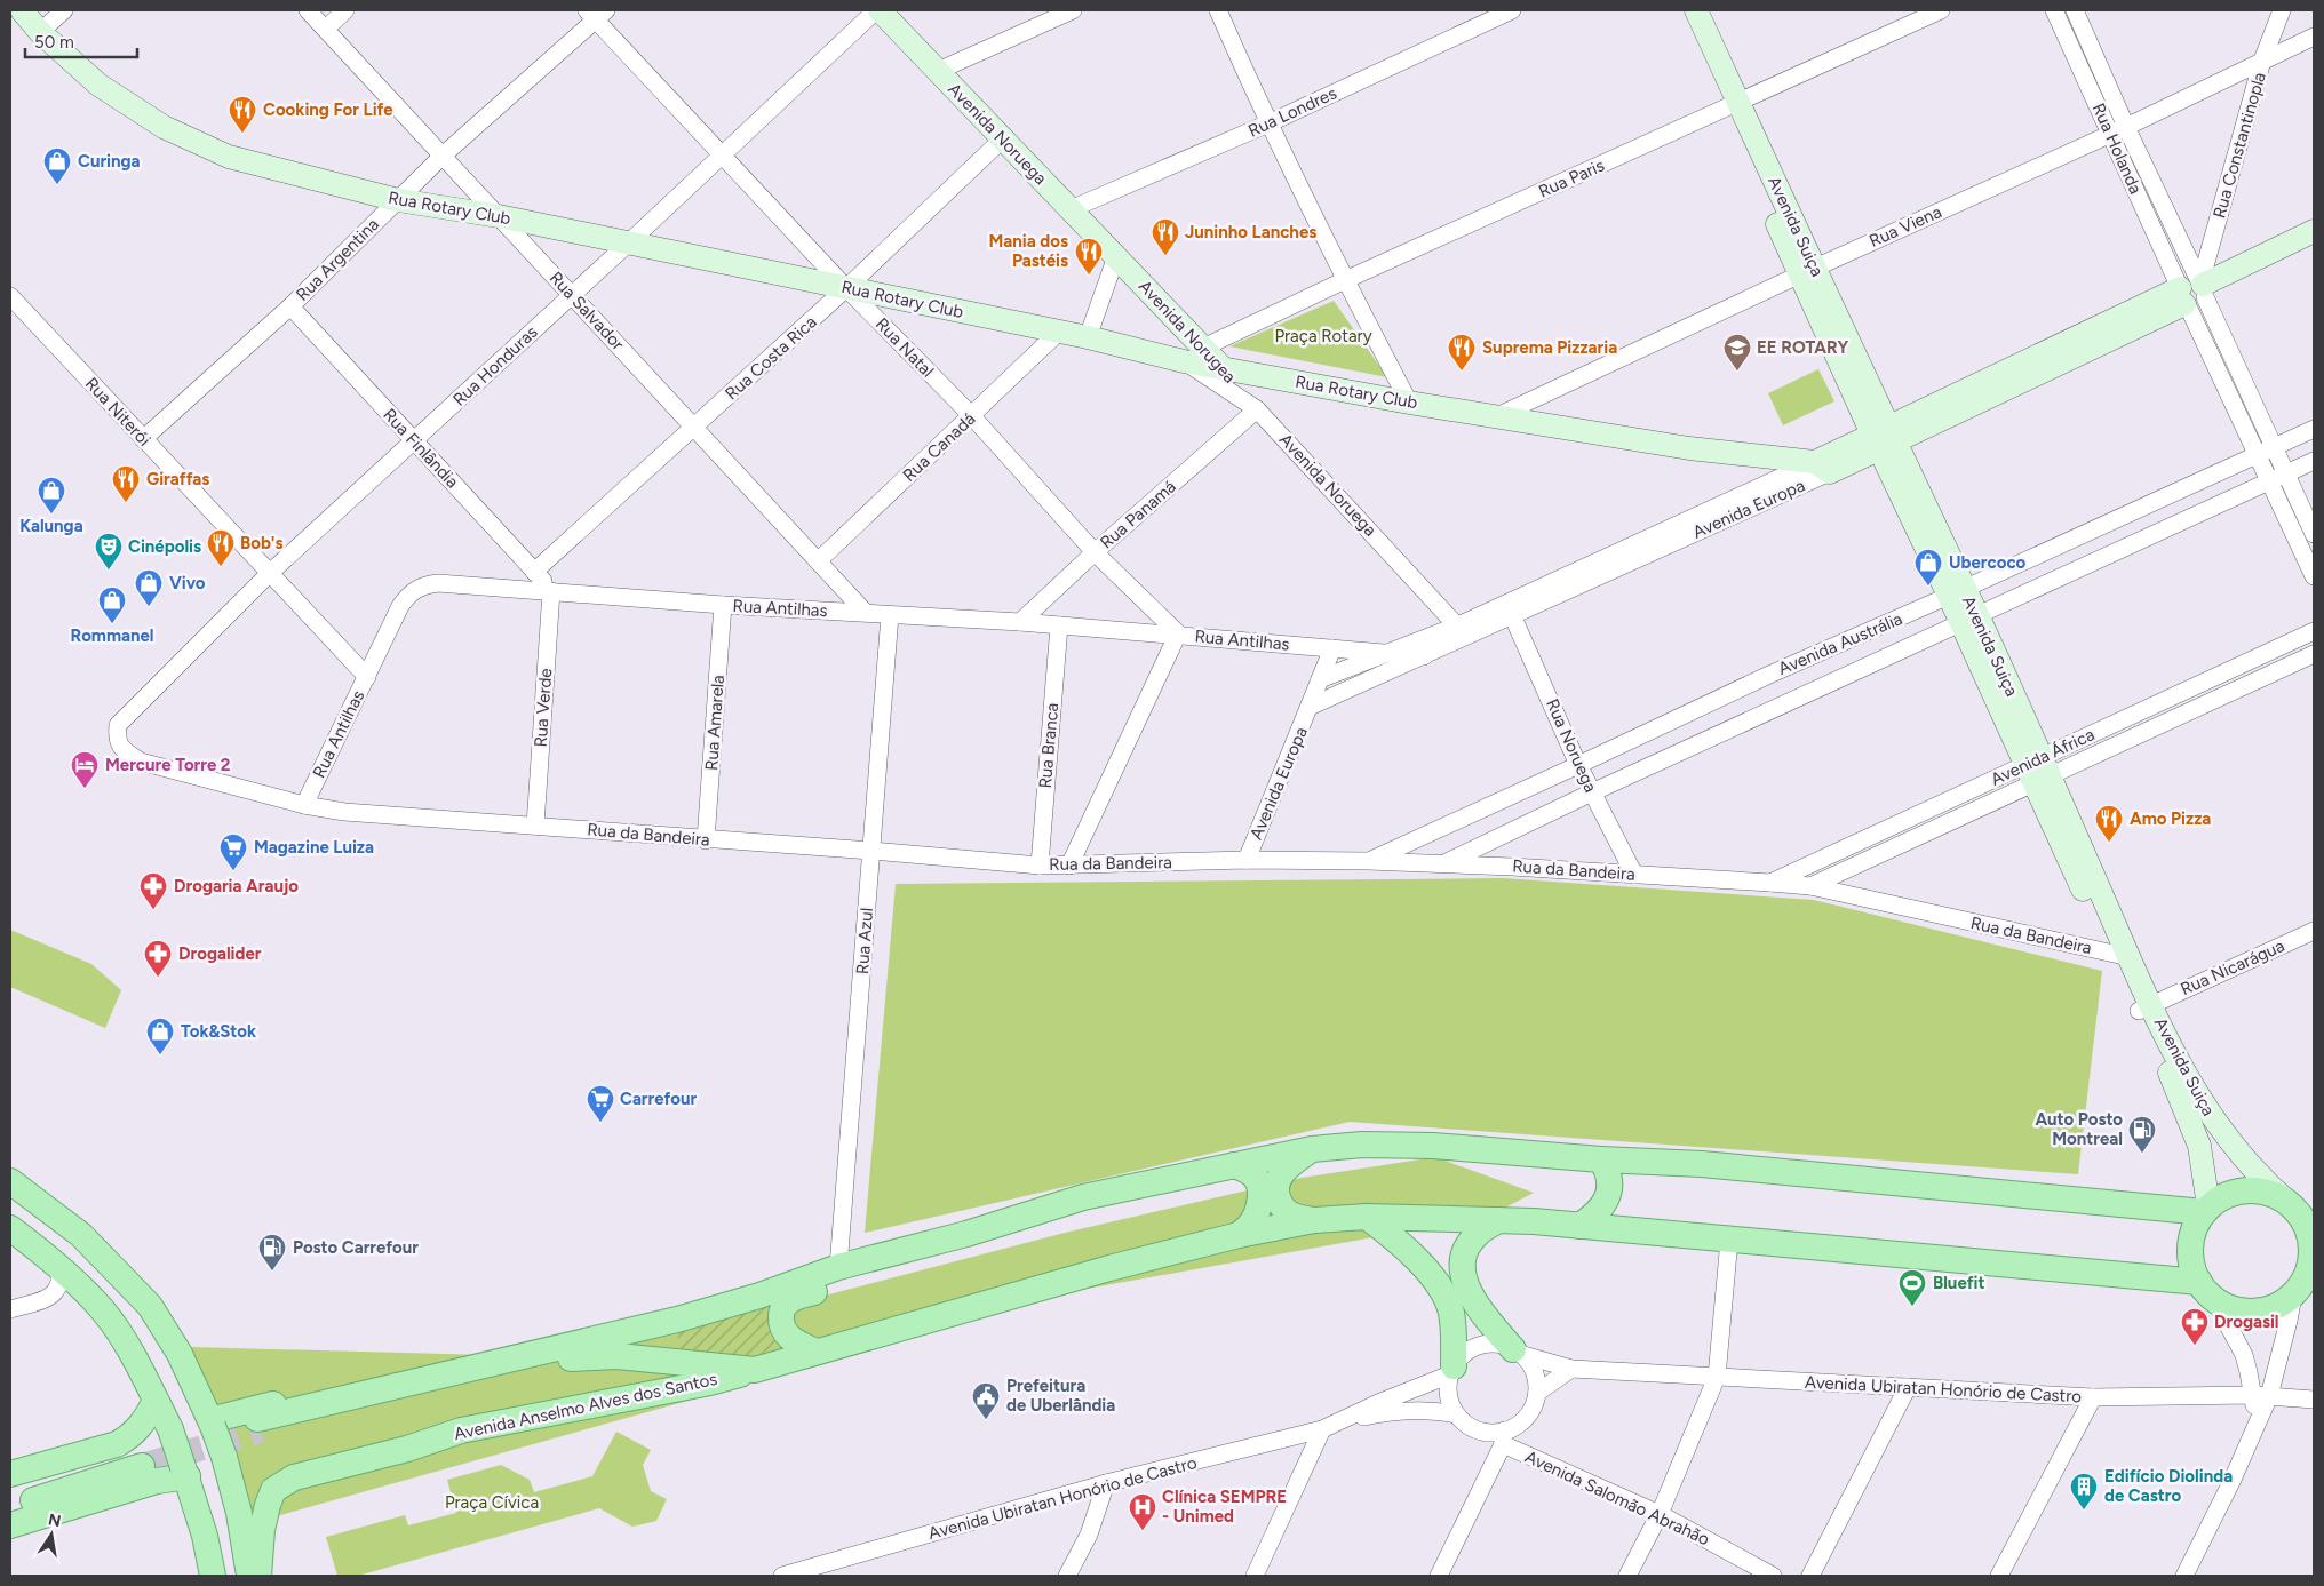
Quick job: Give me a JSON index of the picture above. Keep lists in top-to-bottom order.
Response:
{
  "streets": {
    "main road": [
      "Avenida Noruega",
      "Rua Rotary Club",
      "Avenida Suiça",
      "Avenida Norugea",
      "Avenida Europa",
      "Avenida Anselmo Alves dos Santos"
    ],
    "street": [
      "Rua Londres",
      "Rua Constantinopla",
      "Rua Holanda",
      "Rua Paris",
      "Rua Viena",
      "Rua Argentina",
      "Rua Salvador",
      "Rua Natal",
      "Rua Costa Rica",
      "Rua Honduras",
      "Rua Niterói",
      "Rua Canadá",
      "Rua Finlândia",
      "Rua Panamá",
      "Rua Antilhas",
      "Avenida Austrália",
      "Rua Verde",
      "Rua Amarela",
      "Rua Branca",
      "Rua Noruega",
      "Avenida África",
      "Rua da Bandeira",
      "Rua Azul",
      "Rua Nicarágua",
      "Avenida Ubiratan Honório de Castro",
      "Avenida Salomão Abrahão"
    ]
  },
  "crossings": [
    ["Rua Londres", "Avenida Noruega"],
    ["Avenida Noruega", "Rua Rotary Club"],
    ["Avenida Noruega", "Avenida Norugea"],
    ["Avenida Noruega", "Rua Costa Rica"],
    ["Avenida Noruega", "Rua Honduras"],
    ["Avenida Noruega", "Avenida Europa"],
    ["Avenida Noruega", "Rua Panamá"],
    ["Rua Constantinopla", "Rua Holanda"],
    ["Rua Constantinopla", "Rua Viena"],
    ["Rua Constantinopla", "Avenida Europa"],
    ["Rua Holanda", "Rua Viena"],
    ["Rua Holanda", "Avenida Europa"],
    ["Rua Holanda", "Avenida Austrália"],
    ["Rua Paris", "Avenida Suiça"],
    ["Rua Paris", "Avenida Norugea"],
    ["Rua Rotary Club", "Rua Viena"],
    ["Rua Rotary Club", "Rua Argentina"],
    ["Rua Rotary Club", "Rua Salvador"],
    ["Rua Rotary Club", "Avenida Norugea"],
    ["Rua Rotary Club", "Rua Natal"],
    ["Rua Rotary Club", "Rua Costa Rica"],
    ["Rua Rotary Club", "Rua Honduras"],
    ["Rua Rotary Club", "Rua Canadá"],
    ["Rua Rotary Club", "Avenida Europa"],
    ["Avenida Suiça", "Rua Viena"],
    ["Avenida Suiça", "Avenida Europa"],
    ["Avenida Suiça", "Avenida Austrália"],
    ["Avenida Suiça", "Avenida África"],
    ["Avenida Suiça", "Rua da Bandeira"],
    ["Avenida Suiça", "Rua Nicarágua"],
    ["Avenida Suiça", "Avenida Anselmo Alves dos Santos"],
    ["Rua Argentina", "Rua Salvador"],
    ["Rua Argentina", "Rua Natal"],
    ["Rua Argentina", "Rua Niterói"],
    ["Rua Argentina", "Rua Finlândia"],
    ["Rua Salvador", "Rua Costa Rica"],
    ["Rua Salvador", "Rua Honduras"],
    ["Rua Salvador", "Rua Canadá"],
    ["Rua Salvador", "Rua Antilhas"],
    ["Avenida Norugea", "Rua Panamá"],
    ["Rua Natal", "Rua Costa Rica"],
    ["Rua Natal", "Rua Honduras"],
    ["Rua Natal", "Rua Canadá"],
    ["Rua Natal", "Rua Panamá"],
    ["Rua Natal", "Rua Antilhas"],
    ["Rua Costa Rica", "Rua Finlândia"],
    ["Rua Honduras", "Rua Niterói"],
    ["Rua Honduras", "Rua Finlândia"],
    ["Rua Honduras", "Rua da Bandeira"],
    ["Rua Niterói", "Rua Antilhas"],
    ["Rua Finlândia", "Rua Antilhas"],
    ["Rua Finlândia", "Rua Verde"],
    ["Avenida Europa", "Rua Antilhas"],
    ["Avenida Europa", "Rua Noruega"],
    ["Avenida Europa", "Rua da Bandeira"],
    ["Rua Panamá", "Rua Antilhas"],
    ["Rua Antilhas", "Rua Verde"],
    ["Rua Antilhas", "Rua Amarela"],
    ["Rua Antilhas", "Rua Branca"],
    ["Rua Antilhas", "Rua da Bandeira"],
    ["Rua Antilhas", "Rua Azul"],
    ["Avenida Austrália", "Rua Noruega"],
    ["Avenida Austrália", "Rua da Bandeira"],
    ["Rua Verde", "Rua da Bandeira"],
    ["Rua Amarela", "Rua da Bandeira"],
    ["Rua Branca", "Rua da Bandeira"],
    ["Rua Noruega", "Rua da Bandeira"],
    ["Avenida África", "Rua da Bandeira"],
    ["Rua da Bandeira", "Rua Azul"],
    ["Avenida Ubiratan Honório de Castro", "Avenida Salomão Abrahão"]
  ],
  "parks": ["Praça Rotary", "Praça Cívica"],
  "places": {
    "restaurant": [
      "Cooking For Life",
      "Juninho Lanches",
      "Mania dos Pastéis",
      "Suprema Pizzaria",
      "Giraffas",
      "Bob's",
      "Amo Pizza"
    ],
    "shop": [
      "Curinga",
      "Kalunga",
      "Ubercoco",
      "Vivo",
      "Rommanel",
      "Tok&Stok"
    ],
    "school or university": ["EE ROTARY"],
    "theatre": ["Cinépolis"],
    "hotel": ["Mercure Torre 2"],
    "supermarket": ["Magazine Luiza", "Carrefour"],
    "pharmacy": ["Drogaria Araujo", "Drogalider", "Drogasil"],
    "fuel station": ["Auto Posto Montreal", "Posto Carrefour"],
    "sports": ["Bluefit"],
    "public building": ["Prefeitura de Uberlândia"],
    "building": ["Edifício Diolinda de Castro"],
    "hospital": ["Clínica SEMPRE - Unimed"]
  },
  "scale_bar": "50 m",
  "north": "top"
}
